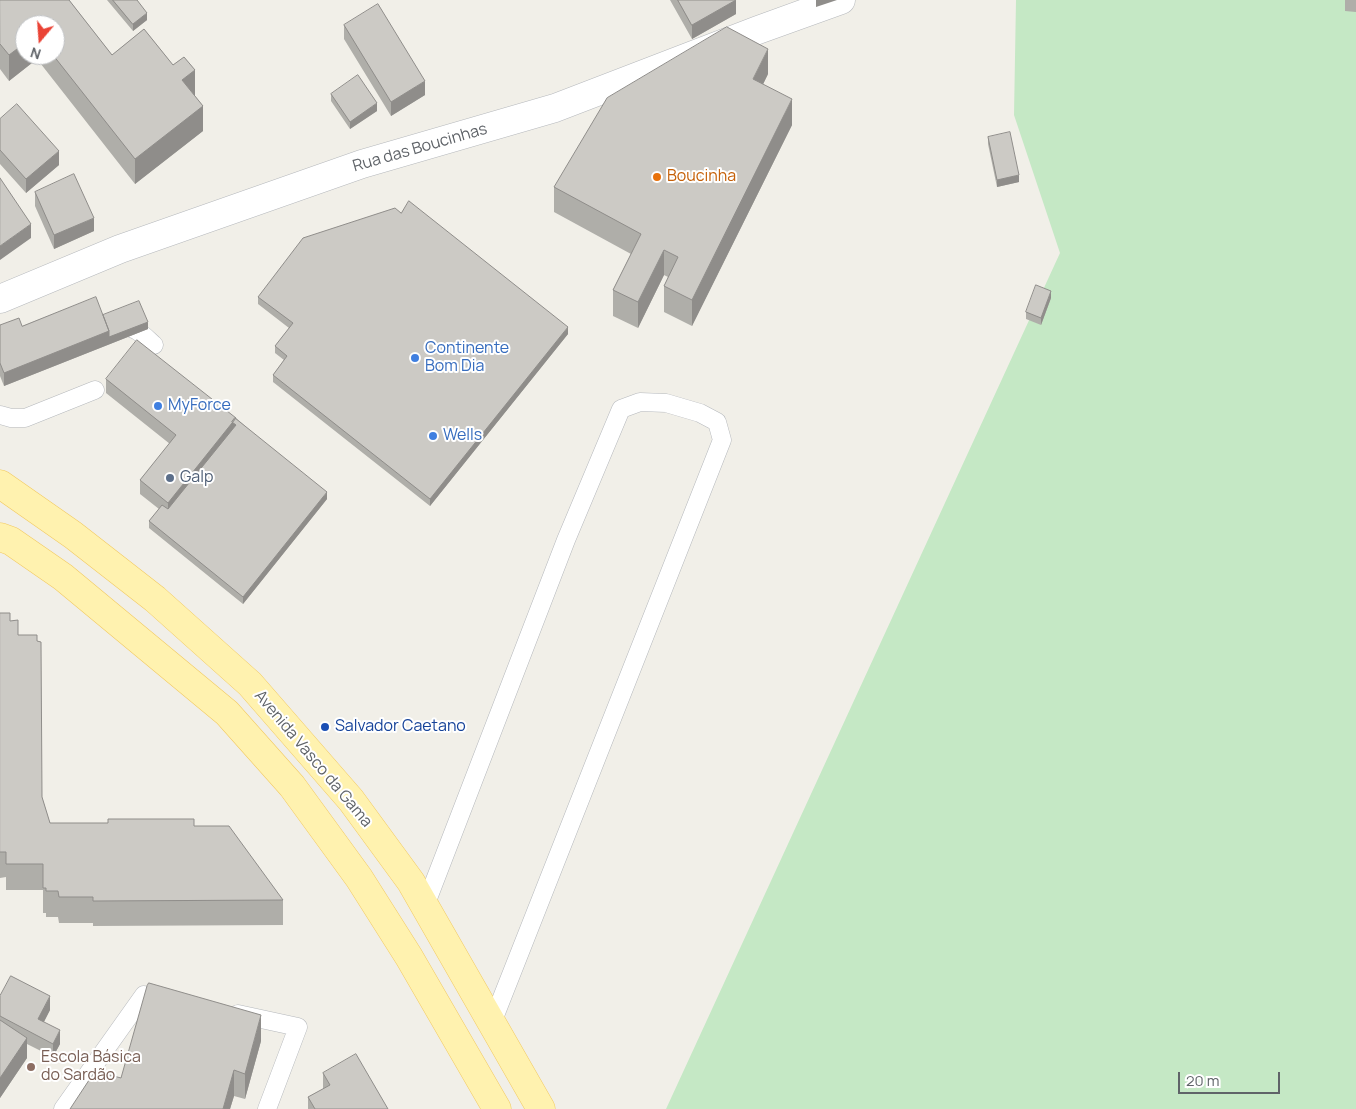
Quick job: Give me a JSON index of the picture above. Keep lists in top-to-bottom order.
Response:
{
  "streets": {
    "main road": ["Avenida Vasco da Gama"],
    "street": ["Rua das Boucinhas"]
  },
  "places": [
    "Boucinha",
    "Continente Bom Dia",
    "MyForce",
    "Wells",
    "Galp",
    "Salvador Caetano",
    "Escola Básica do Sardão"
  ],
  "scale_bar": "20 m",
  "north": "bottom"
}
